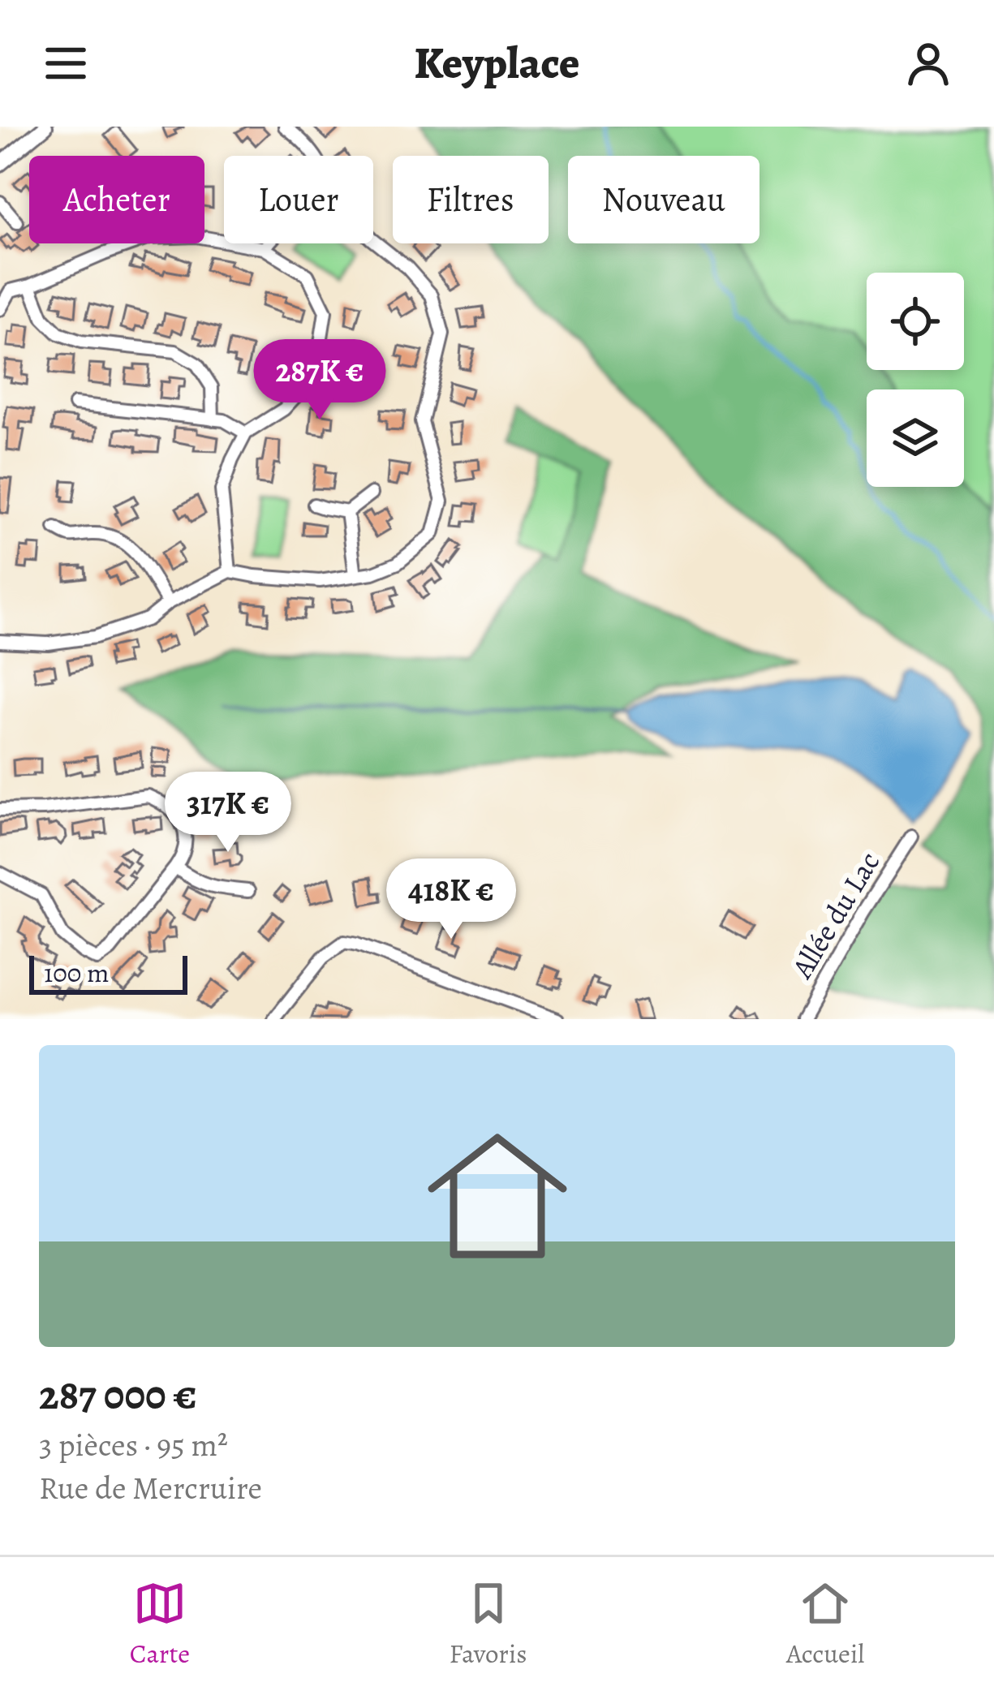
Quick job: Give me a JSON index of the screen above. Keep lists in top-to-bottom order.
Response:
{
  "streets": {
    "street": ["Allée du Lac"]
  },
  "scale_bar": "100 m",
  "page": {
    "header": "Keyplace",
    "chip": [
      "Acheter",
      "Louer",
      "Filtres",
      "Nouveau"
    ],
    "price": ["287K €", "317K €", "418K €"],
    "scale": "100 m",
    "list": [
      {
        "name": "287 000 €",
        "note": "3 pièces · 95 m² · Rue de Mercruire"
      }
    ],
    "tabs": ["Carte", "Favoris", "Accueil"]
  }
}
